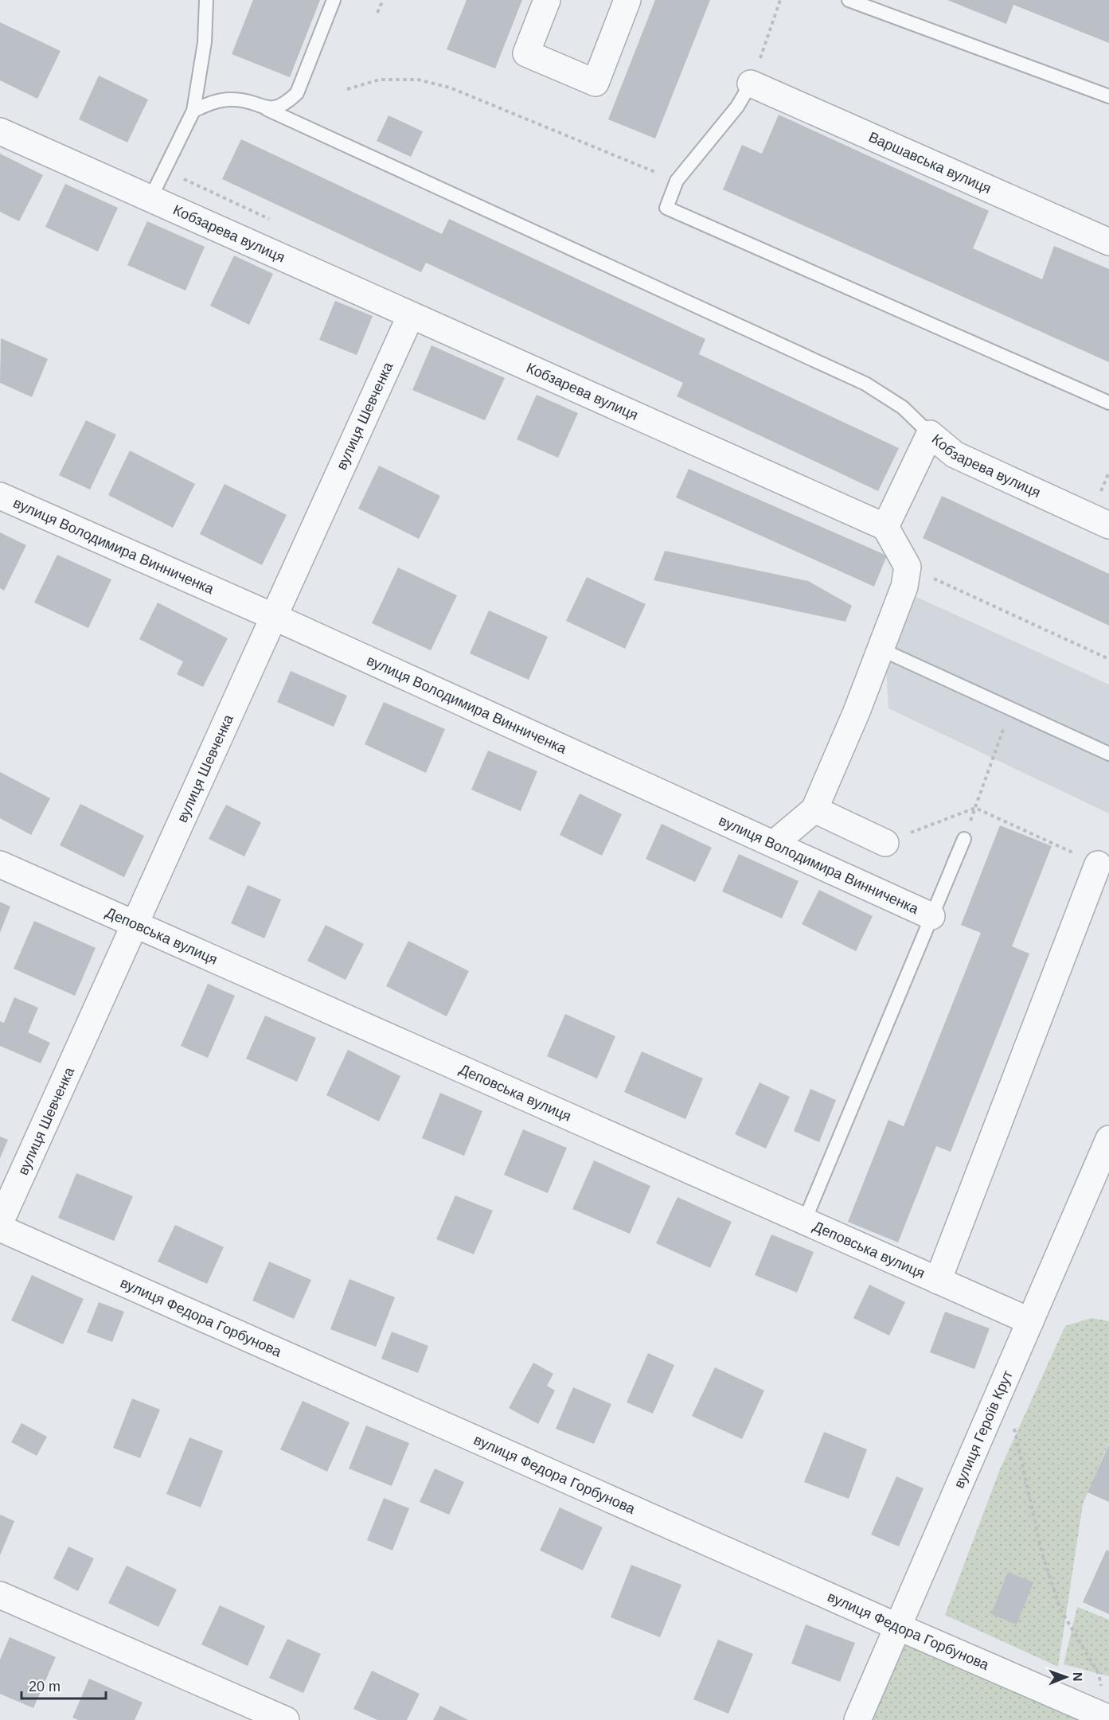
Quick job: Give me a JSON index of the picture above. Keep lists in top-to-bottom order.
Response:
{
  "streets": {
    "street": [
      "Варшавська вулиця",
      "Кобзарева вулиця",
      "вулиця Шевченка",
      "вулиця Володимира Винниченка",
      "Деповська вулиця",
      "вулиця Федора Горбунова",
      "вулиця Героїв Крут"
    ]
  },
  "crossings": [
    ["Кобзарева вулиця", "вулиця Шевченка"],
    ["вулиця Шевченка", "вулиця Володимира Винниченка"],
    ["вулиця Шевченка", "Деповська вулиця"],
    ["Деповська вулиця", "вулиця Героїв Крут"],
    ["вулиця Федора Горбунова", "вулиця Героїв Крут"]
  ],
  "scale_bar": "20 m",
  "north": "right"
}
